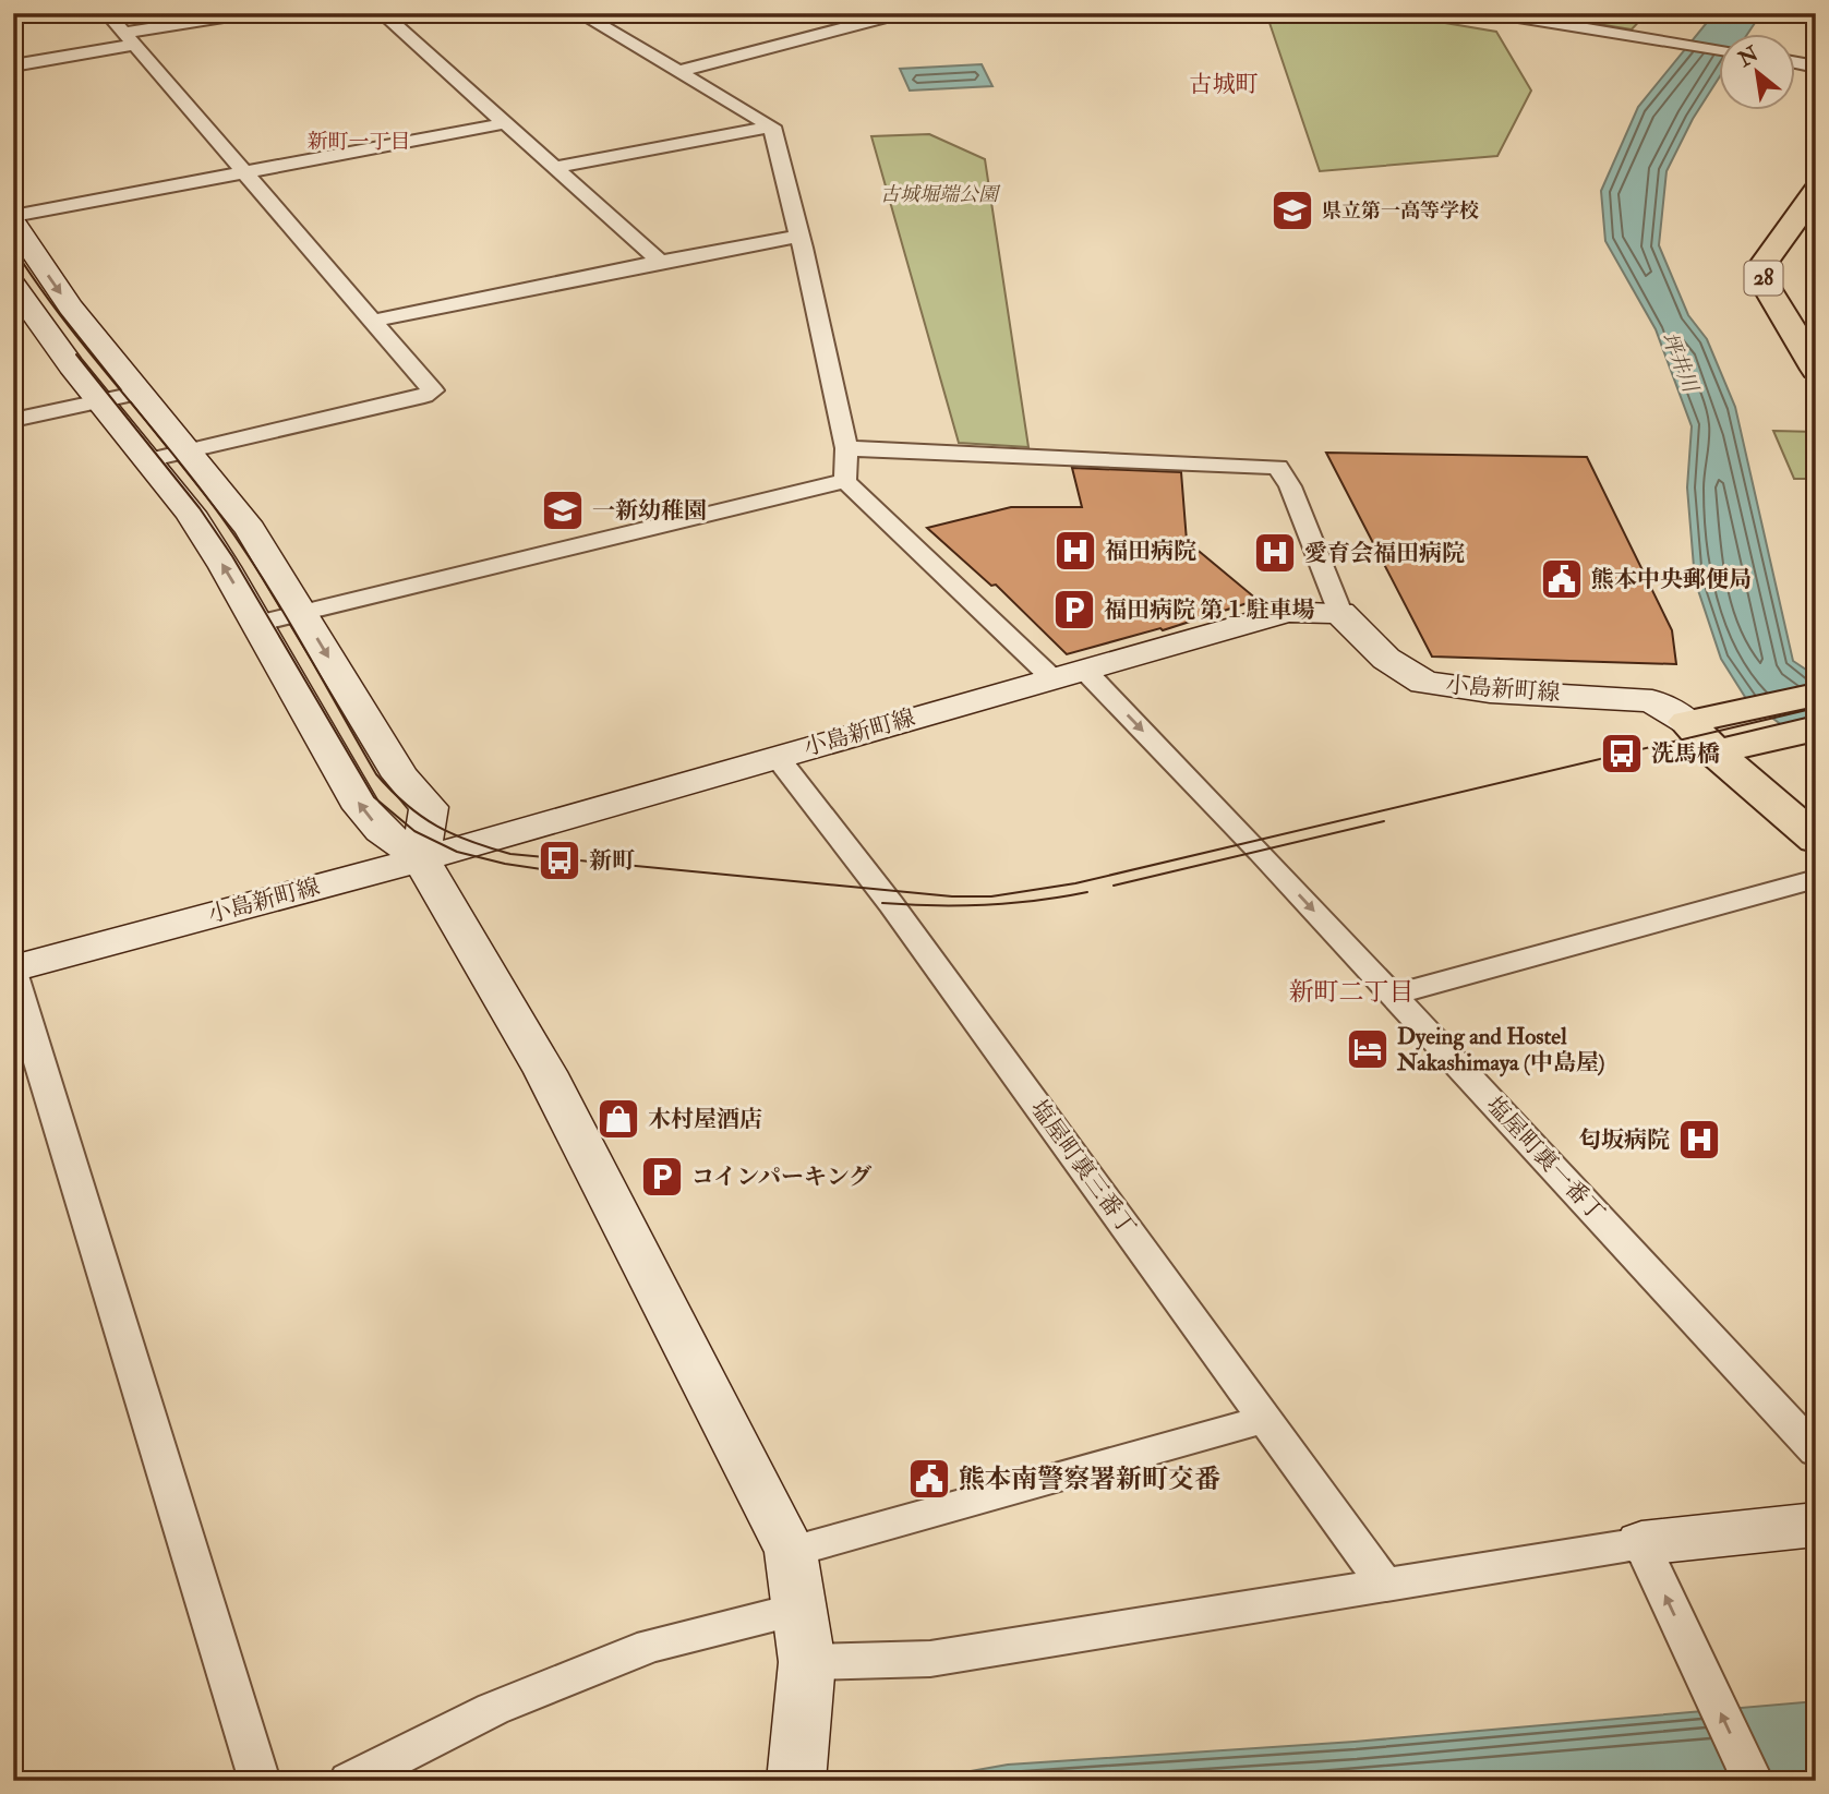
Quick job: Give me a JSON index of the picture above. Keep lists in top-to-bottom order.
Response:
{
  "streets": {
    "main road": ["28"],
    "street": ["小島新町線", "塩屋町裏一番丁", "塩屋町裏三番丁"]
  },
  "crossings": [
    ["小島新町線", "塩屋町裏一番丁"],
    ["小島新町線", "塩屋町裏三番丁"]
  ],
  "districts": ["古城町", "新町一丁目", "新町二丁目"],
  "water": ["坪井川"],
  "parks": ["古城堀端公園"],
  "places": {
    "school or university": ["県立第一高等学校", "一新幼稚園"],
    "hospital": ["福田病院", "愛育会福田病院", "匂坂病院"],
    "public building": ["熊本中央郵便局", "熊本南警察署新町交番"],
    "parking": ["福田病院 第１駐車場", "コインパーキング"],
    "bus stop": ["洗馬橋", "新町"],
    "hotel": ["Dyeing and Hostel Nakashimaya (中島屋)"],
    "shop": ["木村屋酒店"]
  },
  "north": "top left"
}
